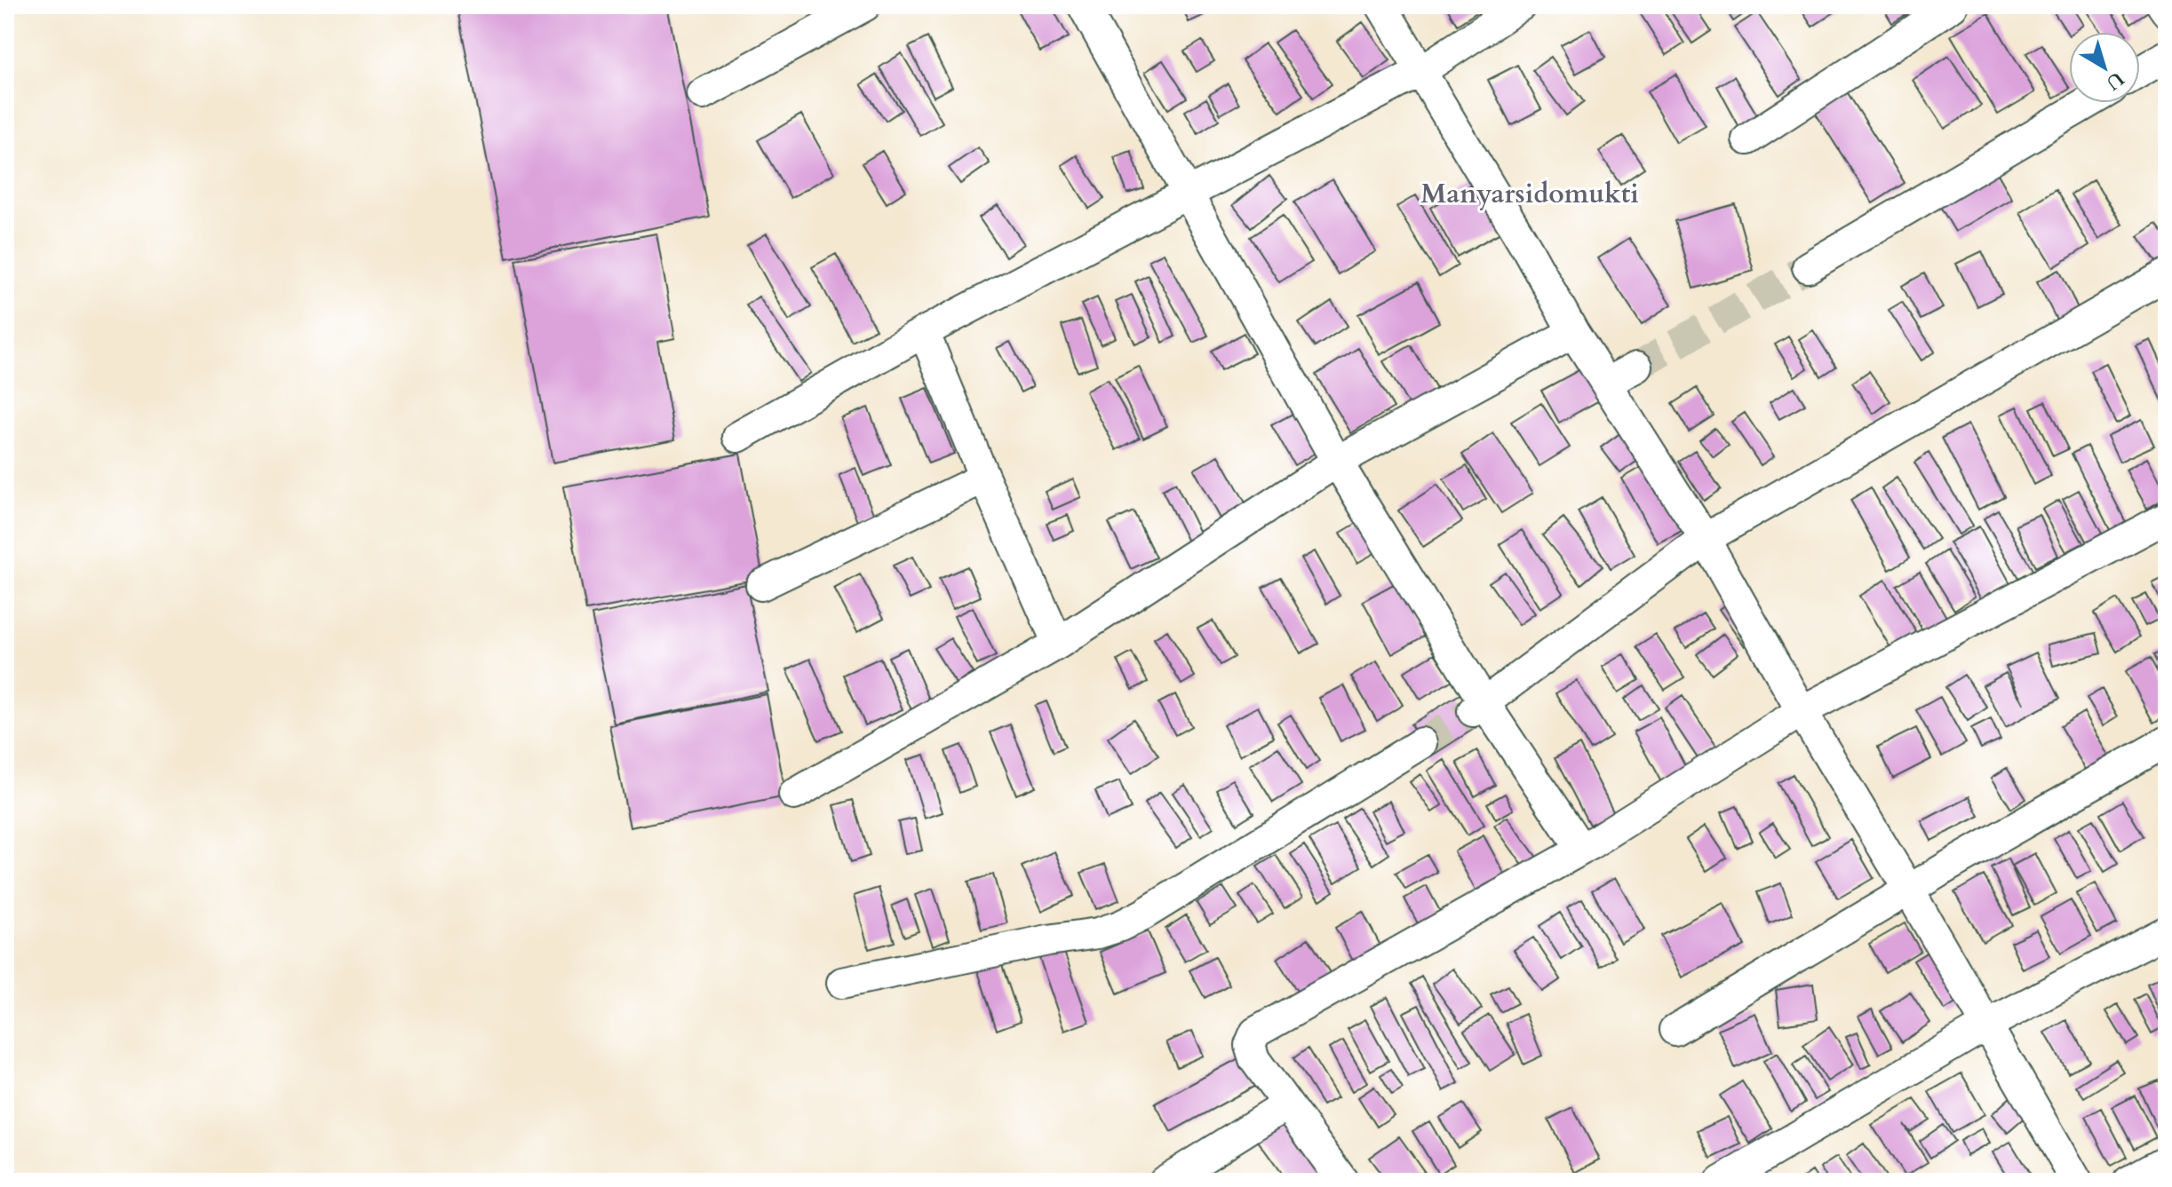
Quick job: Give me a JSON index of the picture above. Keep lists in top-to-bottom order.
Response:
{
  "districts": ["Manyarsidomukti"],
  "north": "bottom right"
}
